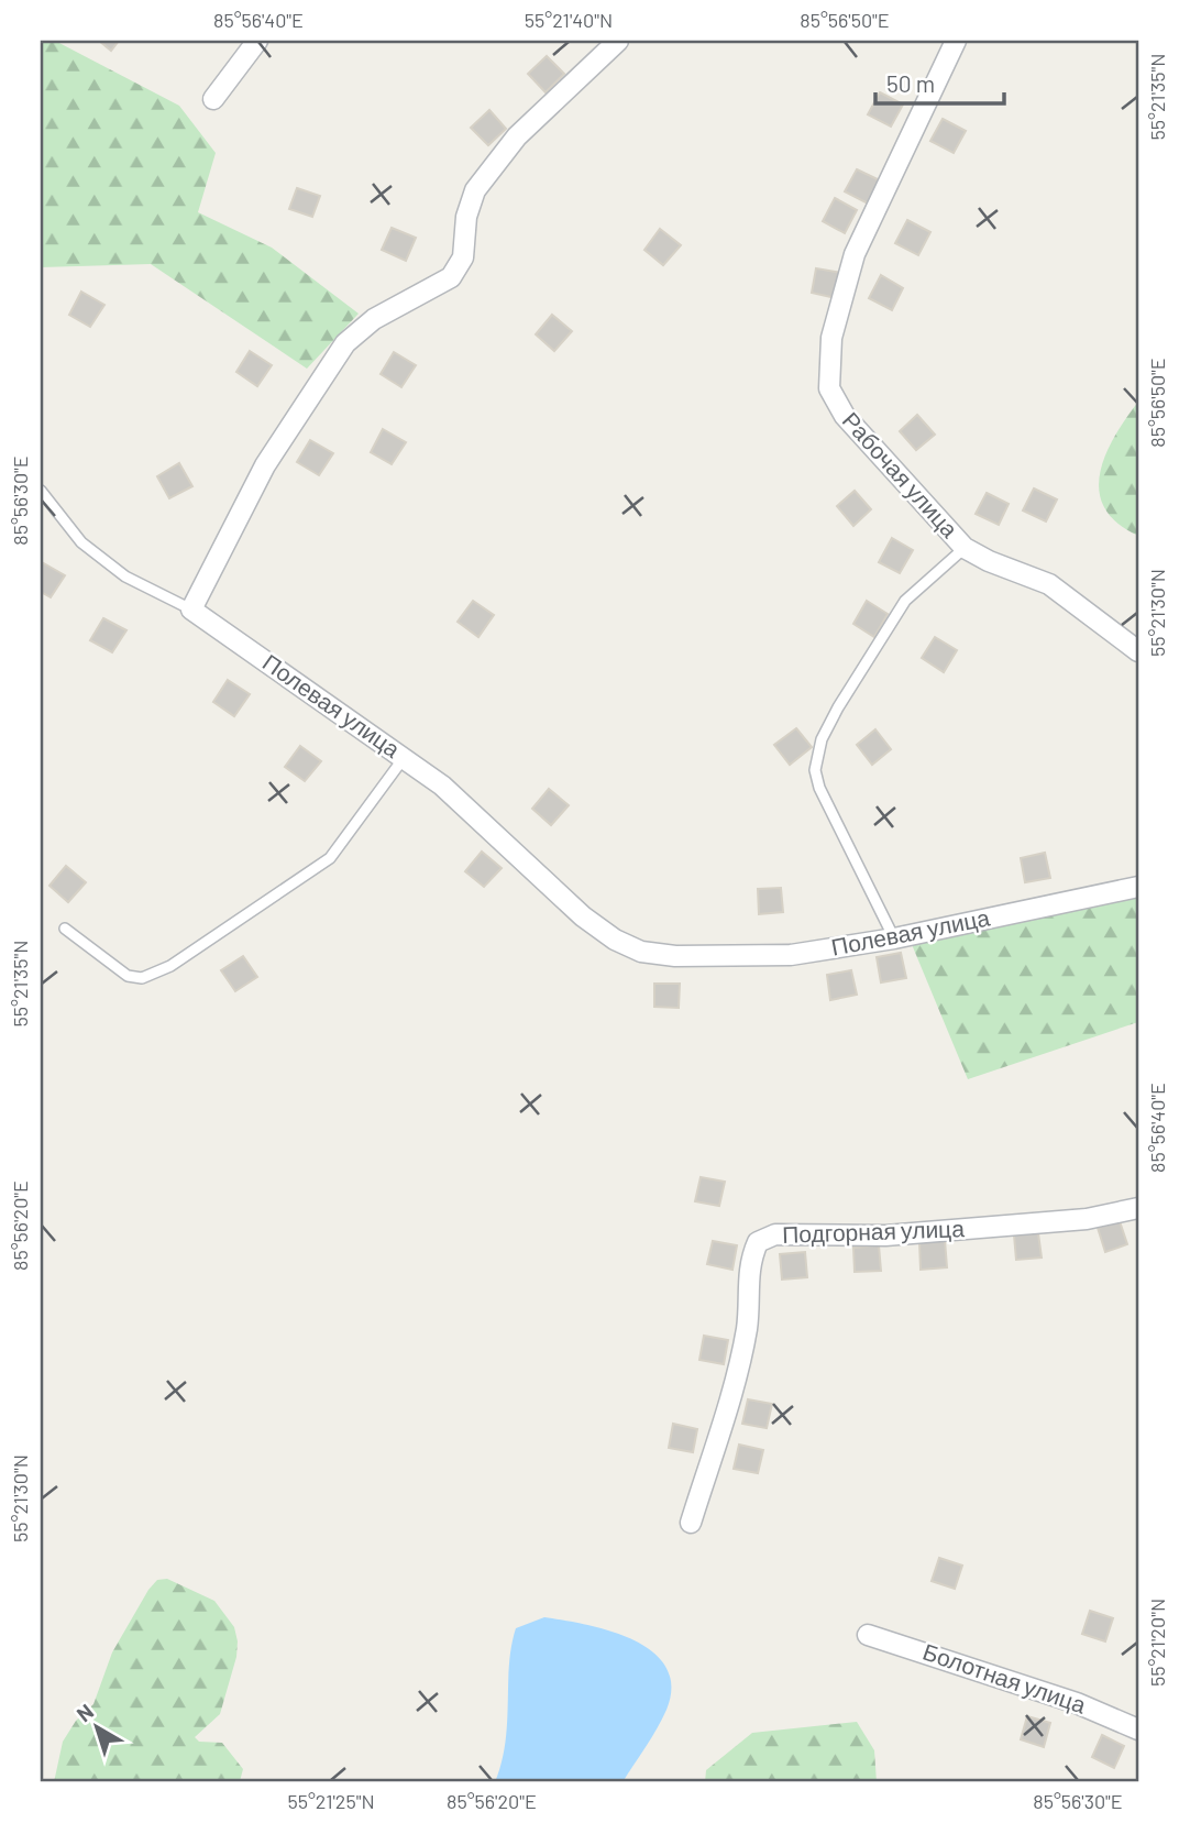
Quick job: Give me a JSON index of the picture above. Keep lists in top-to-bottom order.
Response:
{
  "streets": {
    "street": [
      "Рабочая улица",
      "Полевая улица",
      "Подгорная улица",
      "Болотная улица"
    ]
  },
  "scale_bar": "50 m",
  "north": "top left",
  "coordinates": [
    "85°56'40\"E",
    "55°21'40\"N",
    "85°56'50\"E",
    "55°21'35\"N",
    "85°56'30\"E",
    "55°21'30\"N",
    "85°56'20\"E",
    "55°21'20\"N",
    "55°21'25\"N"
  ]
}
